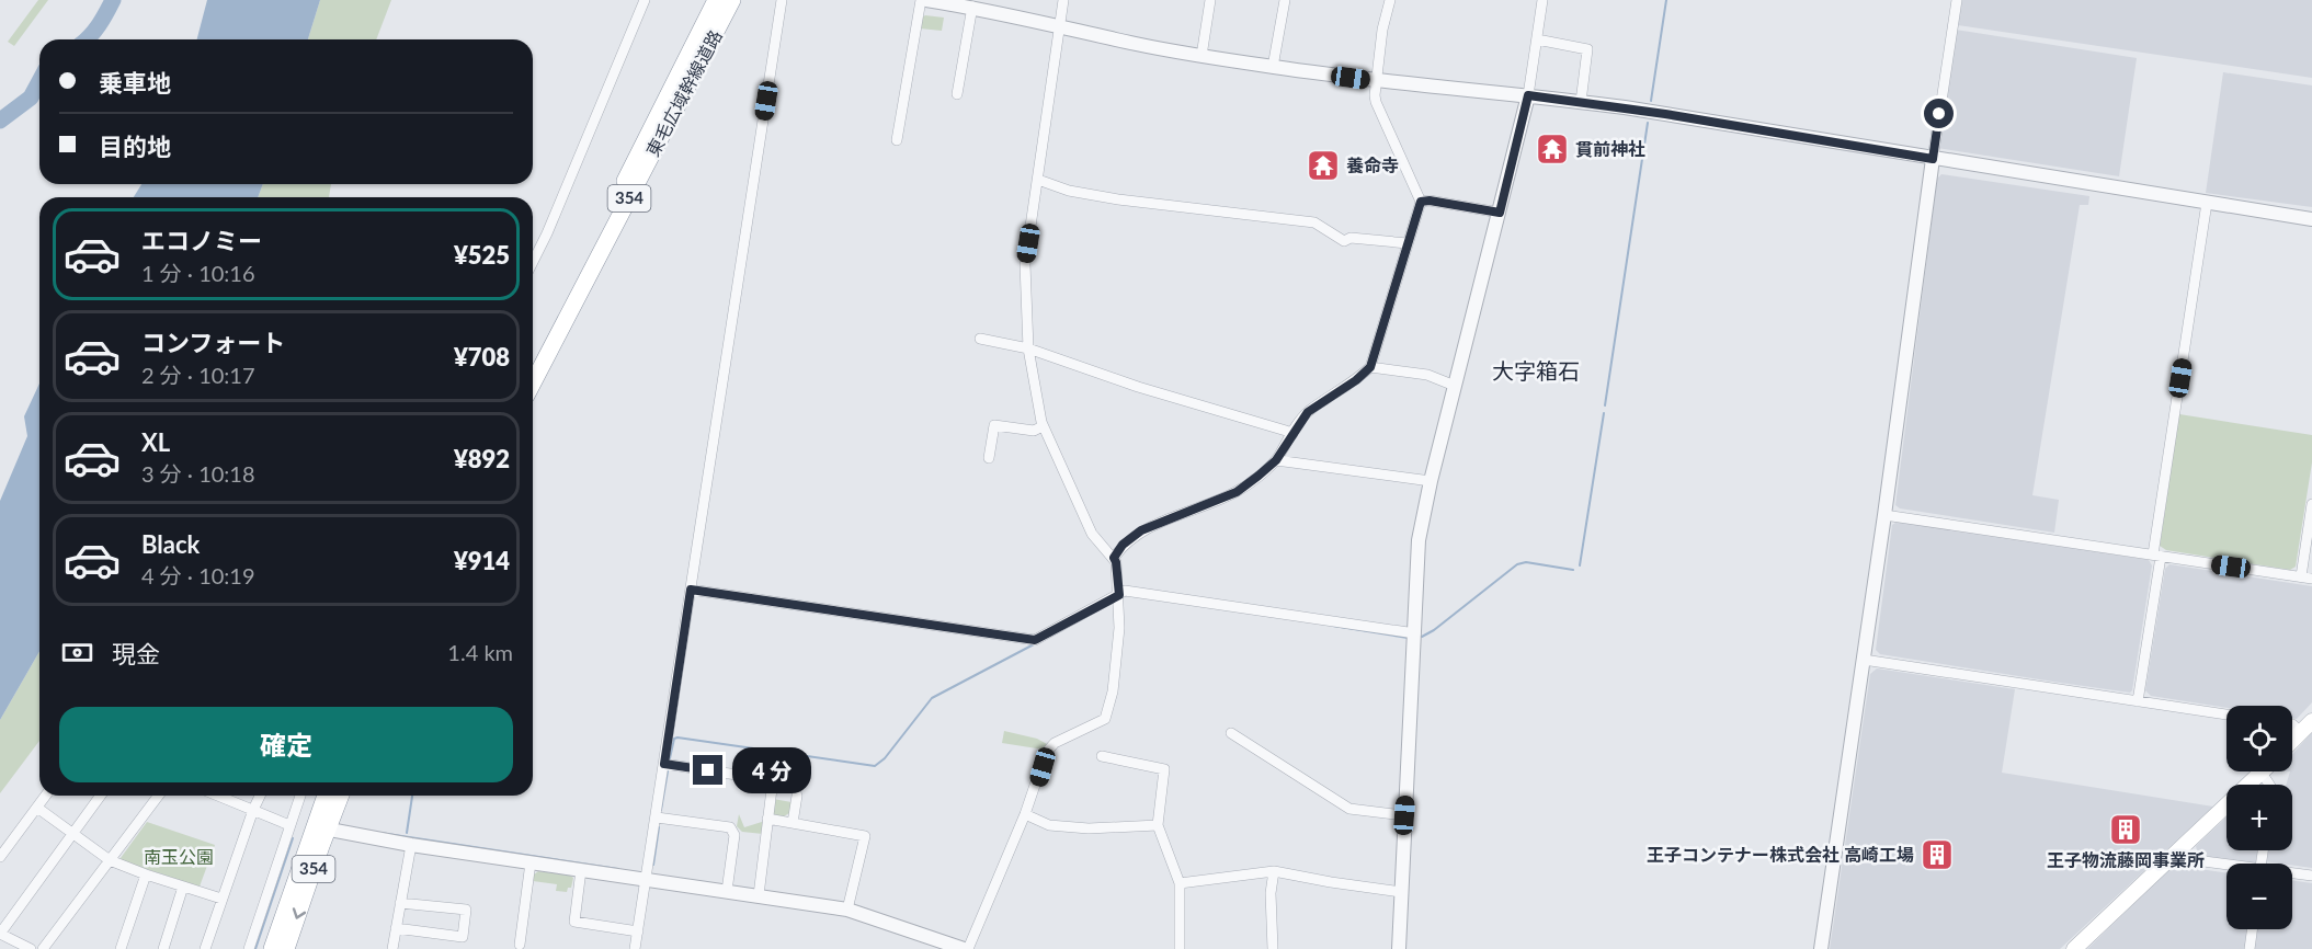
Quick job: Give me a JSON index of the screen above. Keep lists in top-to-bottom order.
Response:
{
  "streets": {
    "highway": ["東毛広域幹線道路", "354"]
  },
  "districts": ["大字箱石"],
  "parks": ["南玉公園"],
  "places": {
    "temple": ["貫前神社", "養命寺"],
    "building": ["王子物流藤岡事業所", "王子コンテナー株式会社 高崎工場"]
  },
  "page": {
    "banner": ["乗車地", "目的地"],
    "list": [
      {
        "name": "エコノミー",
        "note": "1 分 · 10:16",
        "value": "¥525"
      },
      {
        "name": "コンフォート",
        "note": "2 分 · 10:17",
        "value": "¥708"
      },
      {
        "name": "XL",
        "note": "3 分 · 10:18",
        "value": "¥892"
      },
      {
        "name": "Black",
        "note": "4 分 · 10:19",
        "value": "¥914"
      }
    ],
    "pay": ["現金", "1.4 km"],
    "buttons": "確定",
    "map_buttons": ["+", "−"],
    "bubble": "4 分"
  }
}
